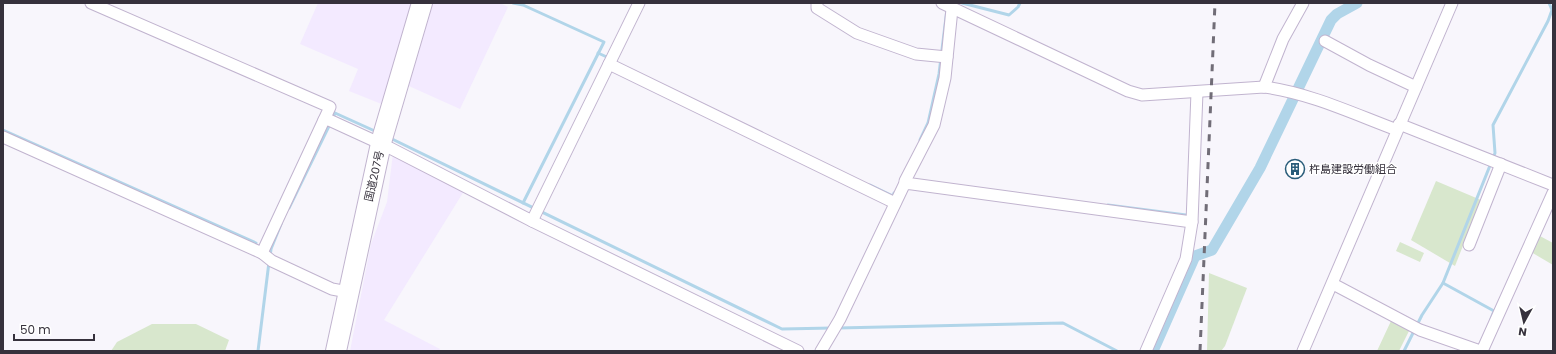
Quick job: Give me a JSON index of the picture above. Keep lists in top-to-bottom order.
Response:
{
  "streets": {
    "highway": ["国道207号"]
  },
  "places": {
    "building": ["杵島建設労働組合"]
  },
  "scale_bar": "50 m",
  "north": "bottom"
}
